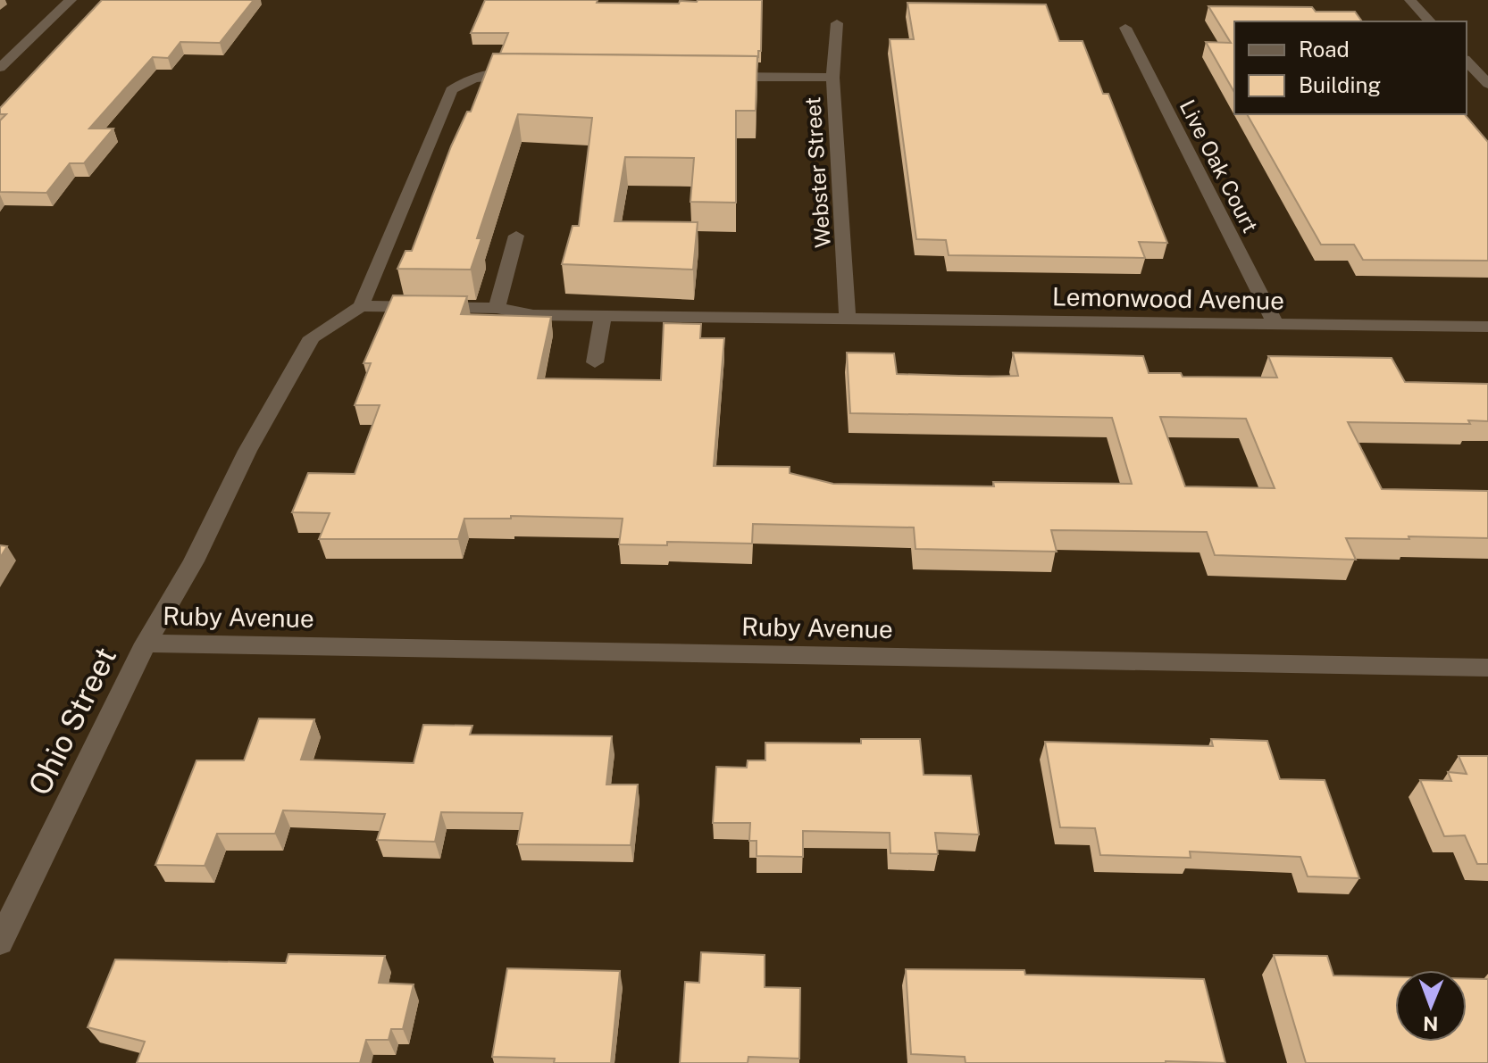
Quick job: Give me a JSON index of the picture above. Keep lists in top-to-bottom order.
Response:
{
  "streets": {
    "street": [
      "Live Oak Court",
      "Webster Street",
      "Lemonwood Avenue",
      "Ruby Avenue",
      "Ohio Street"
    ]
  },
  "crossings": [
    ["Live Oak Court", "Lemonwood Avenue"],
    ["Webster Street", "Lemonwood Avenue"],
    ["Lemonwood Avenue", "Ohio Street"],
    ["Ruby Avenue", "Ohio Street"]
  ],
  "legend": ["Road", "Building"],
  "north": "bottom"
}
